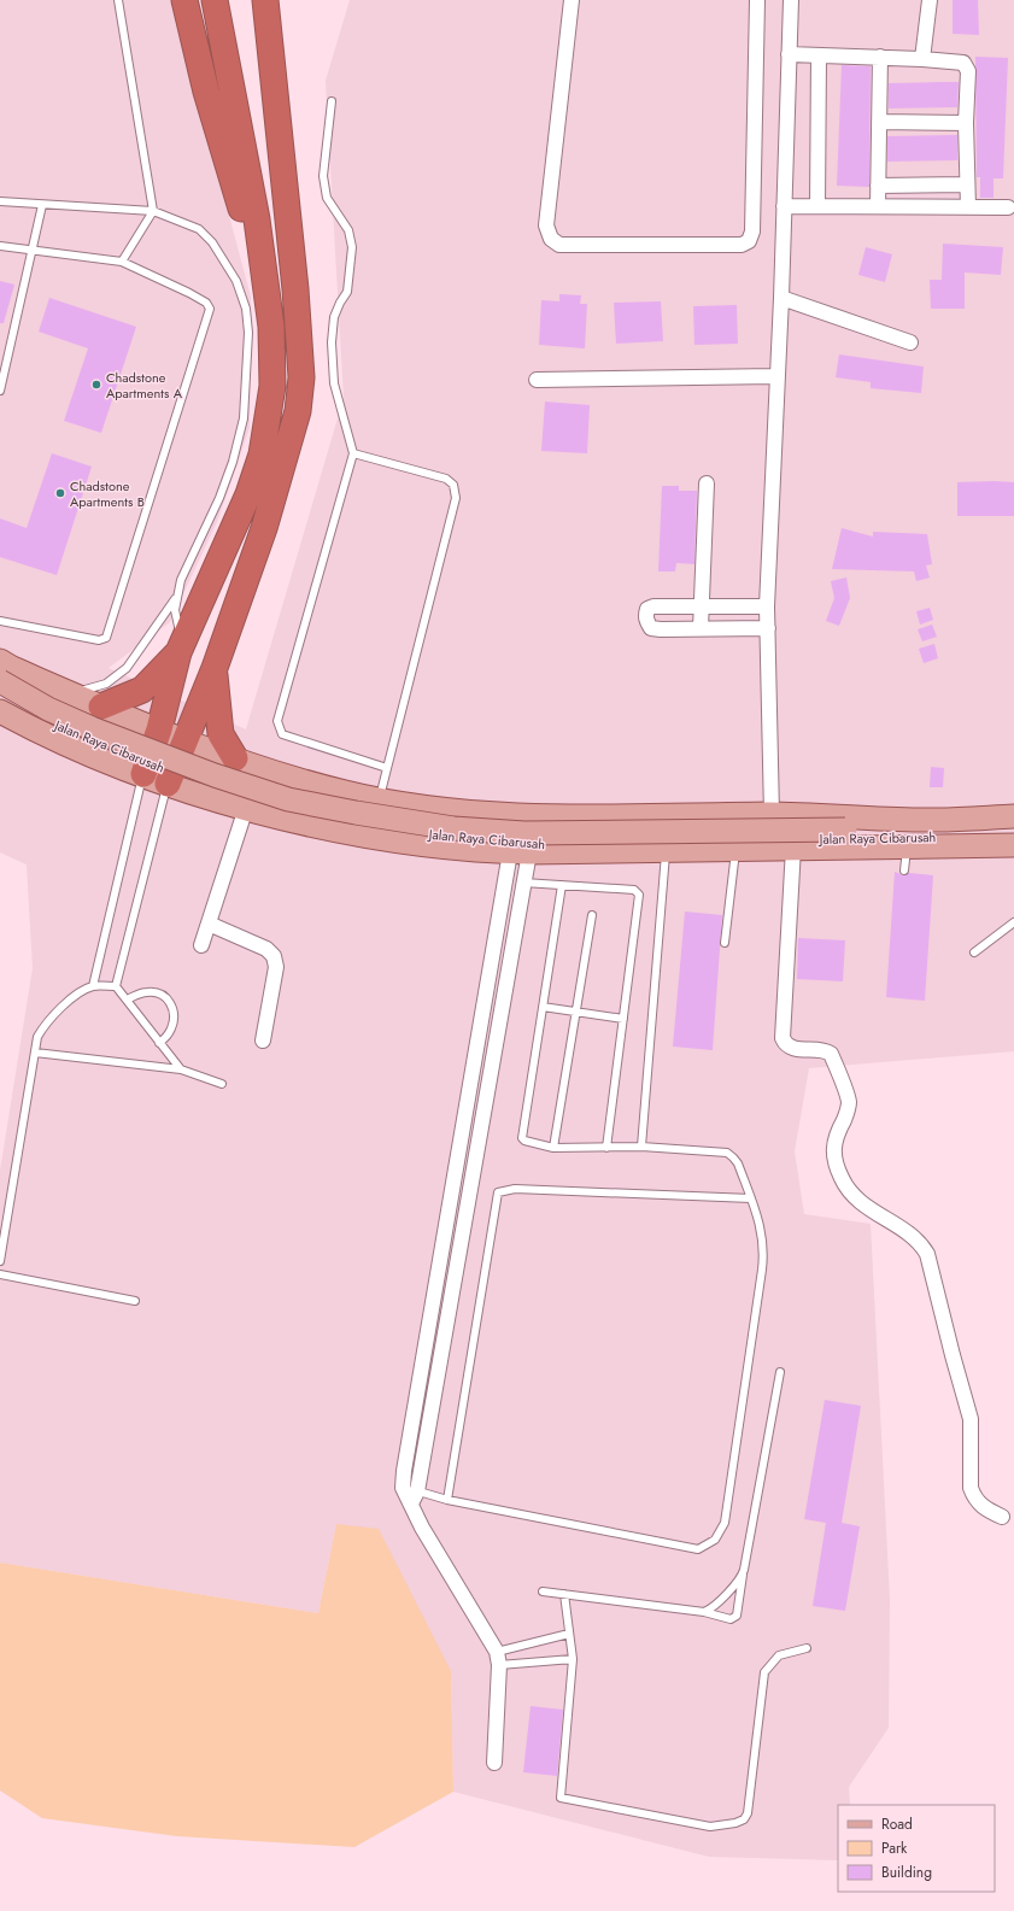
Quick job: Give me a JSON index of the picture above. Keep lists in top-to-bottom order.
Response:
{
  "streets": {
    "main road": ["Jalan Raya Cibarusah"]
  },
  "places": ["Chadstone Apartments A", "Chadstone Apartments B"],
  "legend": ["Road", "Park", "Building"]
}
